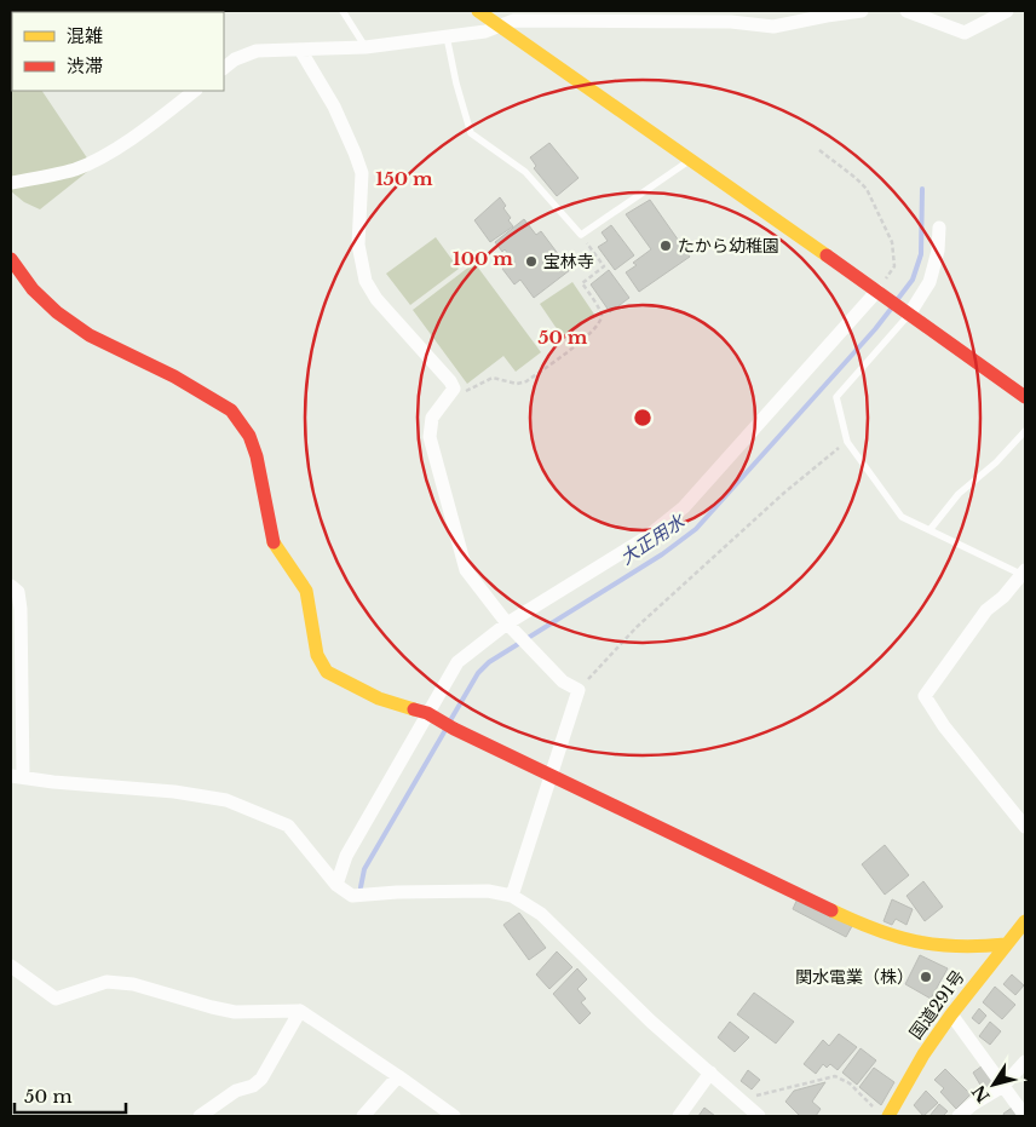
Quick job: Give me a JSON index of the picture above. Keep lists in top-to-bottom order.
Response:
{
  "streets": {
    "main road": ["国道291号"]
  },
  "water": ["大正用水"],
  "places": ["たから幼稚園", "宝林寺", "関水電業（株）"],
  "legend": ["混雑", "渋滞"],
  "scale_bar": "50 m",
  "north": "bottom left",
  "rings": ["150 m", "100 m", "50 m"]
}
